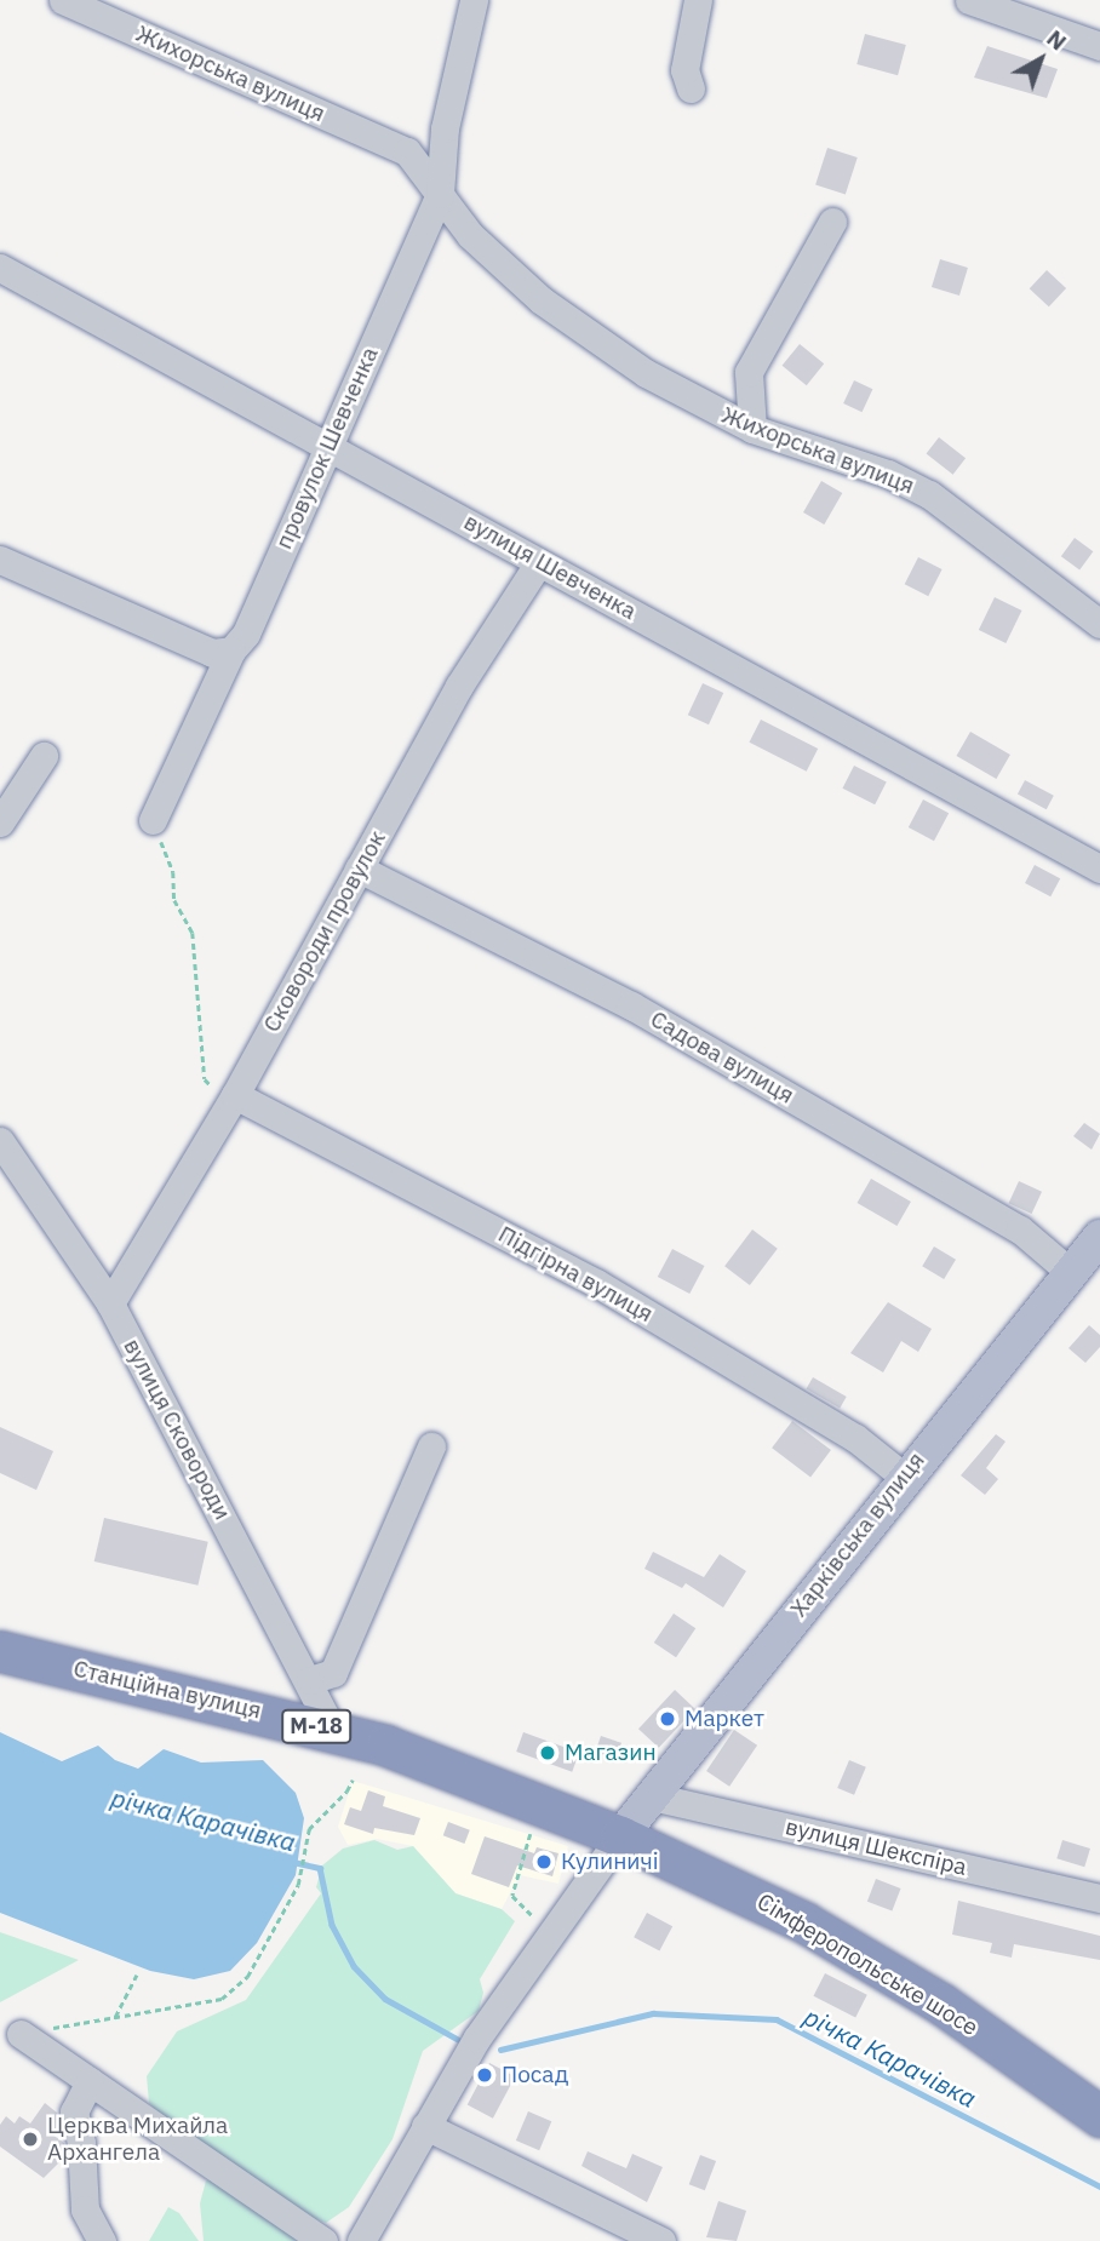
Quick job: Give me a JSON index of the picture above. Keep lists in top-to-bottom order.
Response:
{
  "streets": {
    "highway": ["Станційна вулиця", "М-18", "Сімферопольське шосе"],
    "main road": ["Харківська вулиця"],
    "street": [
      "Жихорська вулиця",
      "провулок Шевченка",
      "вулиця Шевченка",
      "Сковороди провулок",
      "Садова вулиця",
      "Підгірна вулиця",
      "вулиця Сковороди",
      "вулиця Шекспіра"
    ]
  },
  "crossings": [
    ["Жихорська вулиця", "провулок Шевченка"],
    ["провулок Шевченка", "вулиця Шевченка"],
    ["вулиця Шевченка", "Сковороди провулок"],
    ["Сковороди провулок", "Садова вулиця"],
    ["Сковороди провулок", "Підгірна вулиця"],
    ["Сковороди провулок", "вулиця Сковороди"],
    ["Садова вулиця", "Харківська вулиця"],
    ["Підгірна вулиця", "Харківська вулиця"],
    ["вулиця Сковороди", "Станційна вулиця"],
    ["Харківська вулиця", "Станційна вулиця"],
    ["Харківська вулиця", "вулиця Шекспіра"],
    ["Харківська вулиця", "Сімферопольське шосе"],
    ["Станційна вулиця", "Сімферопольське шосе"]
  ],
  "water": ["річка Карачівка"],
  "places": [
    "Маркет",
    "Магазин",
    "Кулиничі",
    "Посад",
    "Церква Михайла Архангела"
  ],
  "north": "top right"
}
